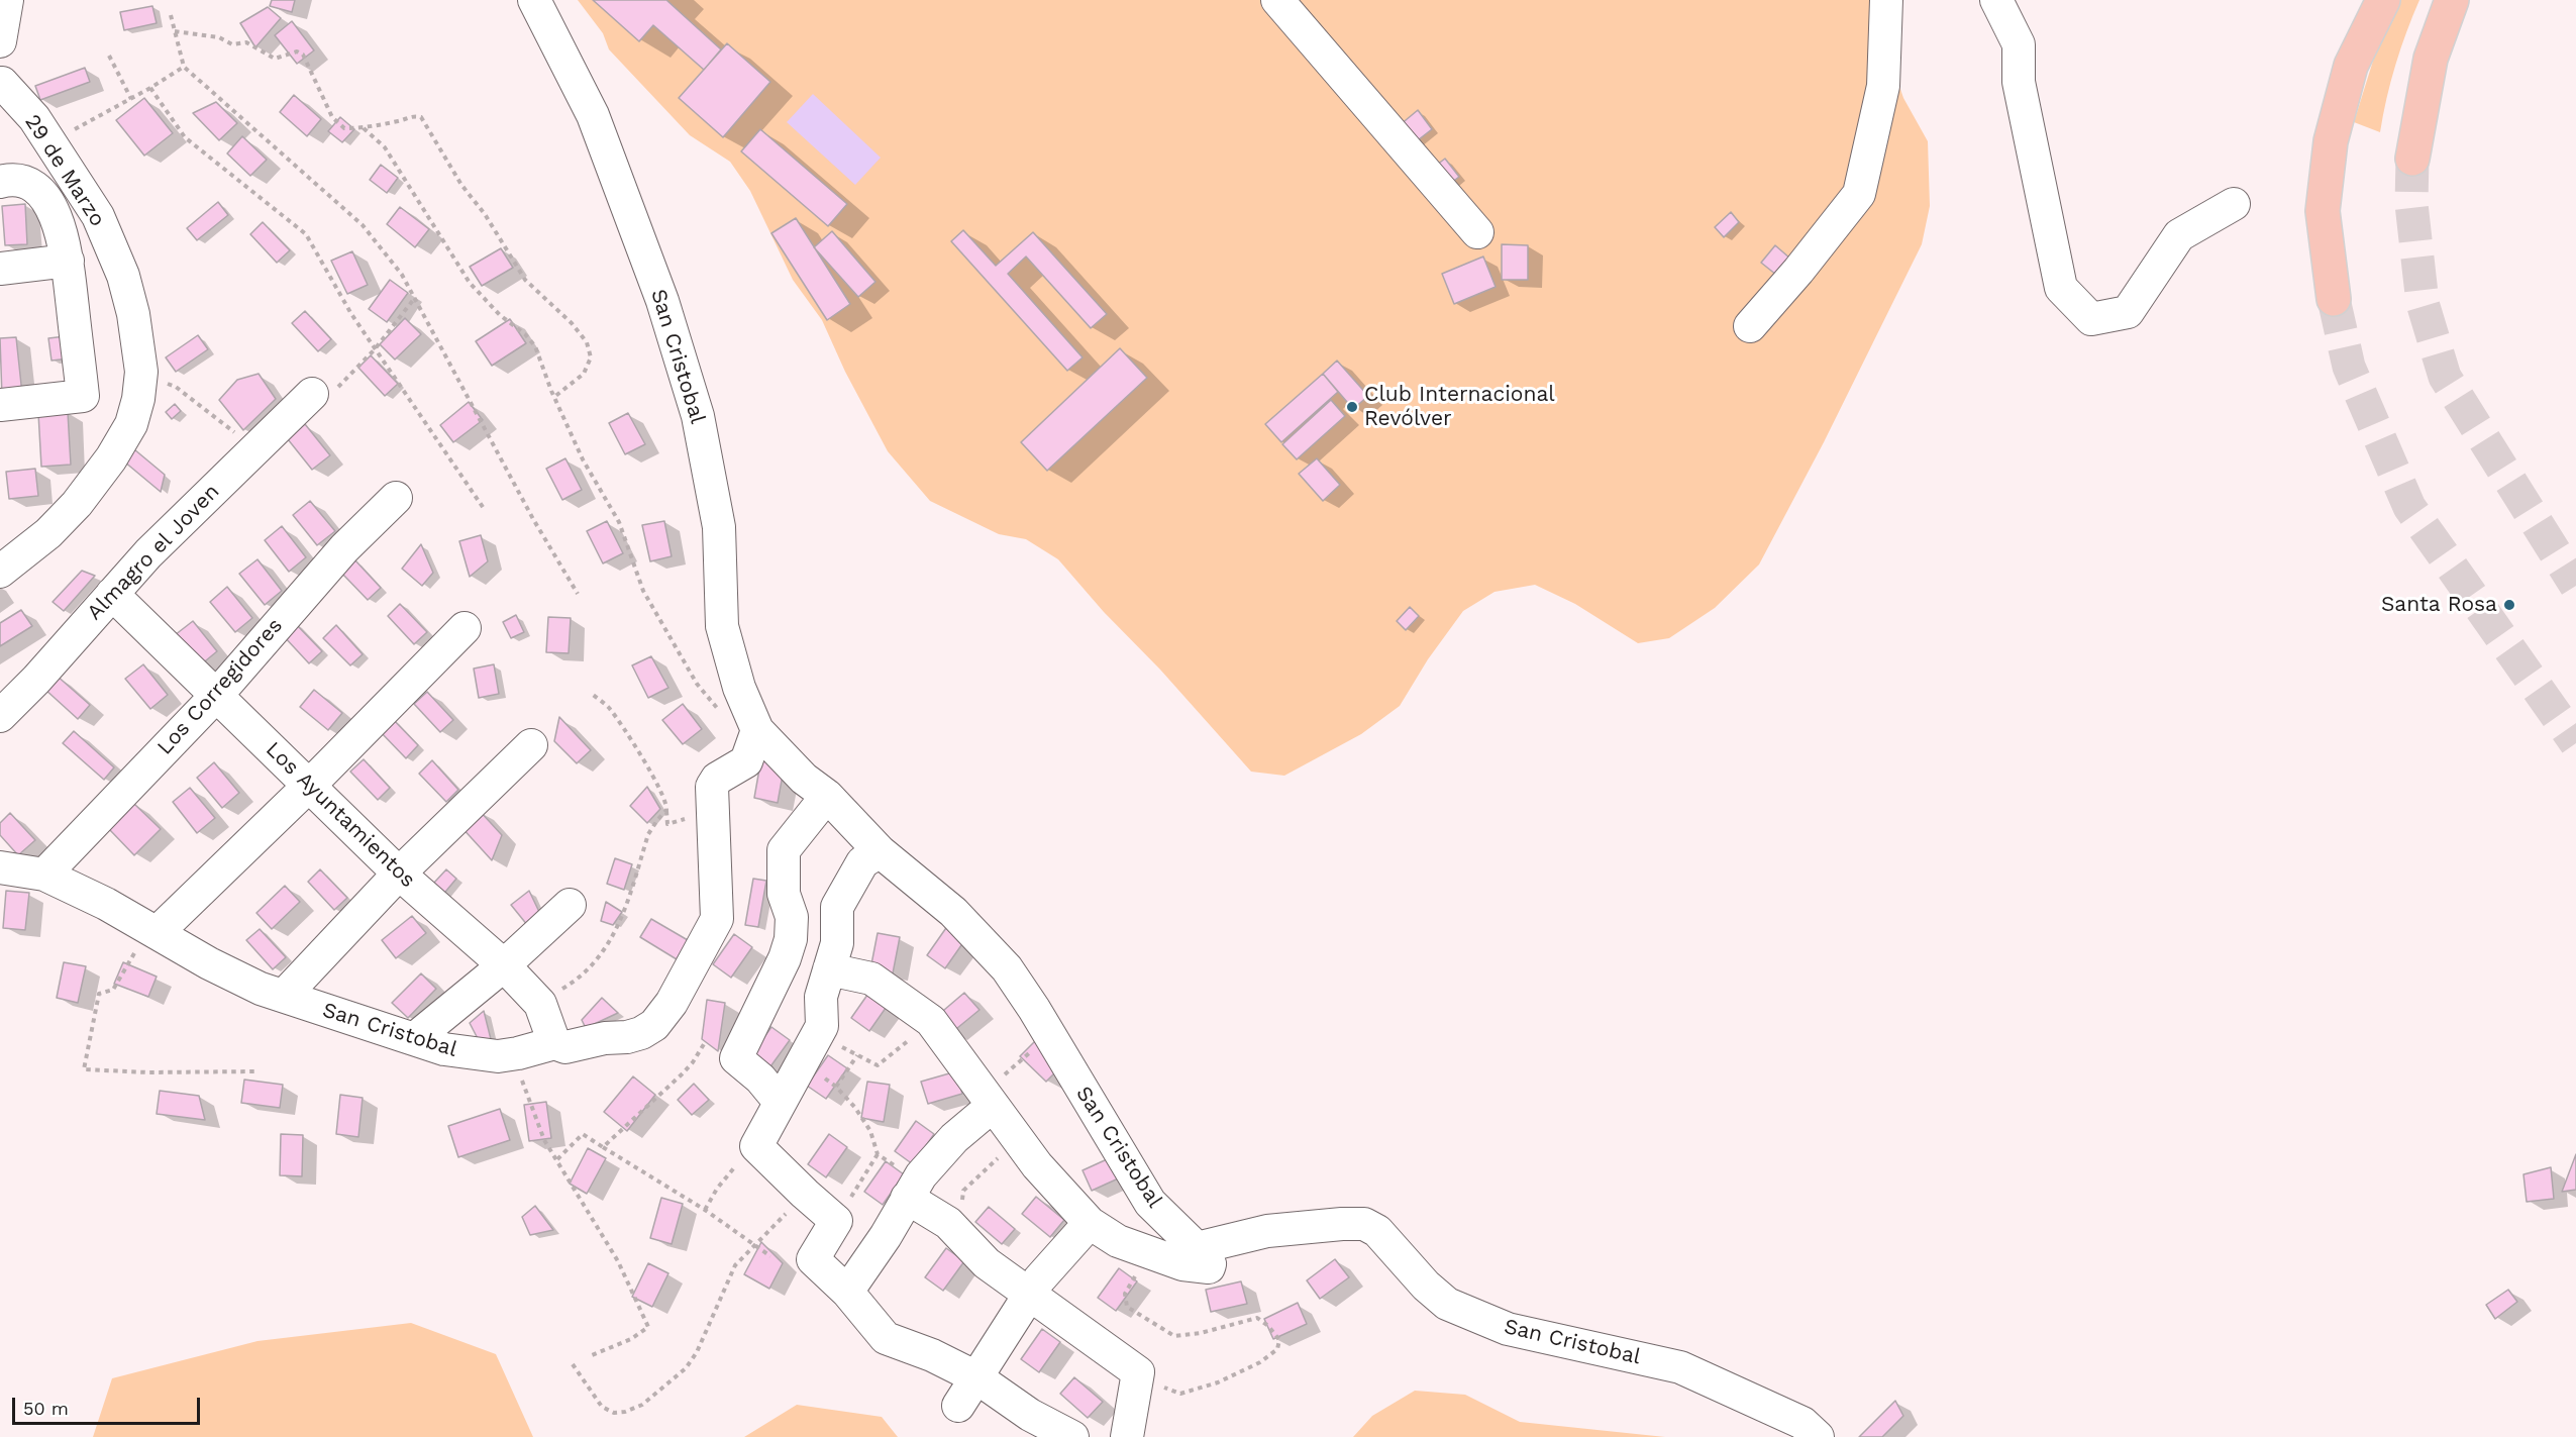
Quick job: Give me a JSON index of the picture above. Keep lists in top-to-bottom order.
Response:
{
  "streets": {
    "street": [
      "29 de Marzo",
      "San Cristobal",
      "Almagro el Joven",
      "Los Corregidores",
      "Los Ayuntamientos"
    ]
  },
  "crossings": [
    ["San Cristobal", "Los Corregidores"],
    ["San Cristobal", "Los Ayuntamientos"],
    ["Almagro el Joven", "Los Ayuntamientos"],
    ["Los Corregidores", "Los Ayuntamientos"]
  ],
  "places": ["Club Internacional Revólver", "Santa Rosa"],
  "scale_bar": "50 m"
}
